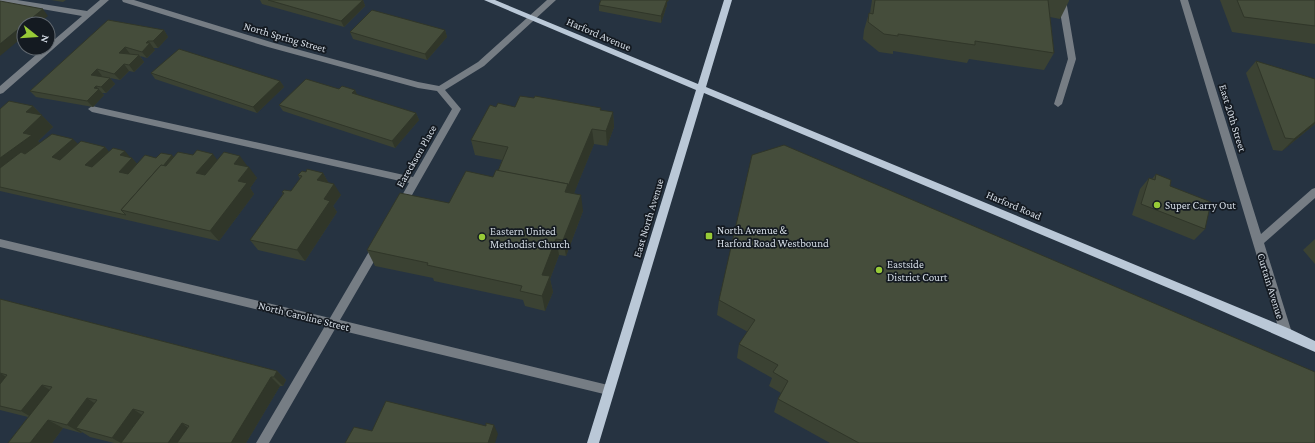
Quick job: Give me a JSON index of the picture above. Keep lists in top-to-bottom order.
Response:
{
  "streets": {
    "main road": ["Harford Avenue", "Harford Road", "East North Avenue"],
    "street": [
      "North Spring Street",
      "East 20th Street",
      "Eareckson Place",
      "Curtain Avenue",
      "North Caroline Street"
    ]
  },
  "crossings": [
    ["Harford Avenue", "Harford Road"],
    ["Harford Avenue", "East North Avenue"],
    ["North Spring Street", "Eareckson Place"],
    ["East 20th Street", "Curtain Avenue"],
    ["Harford Road", "East North Avenue"],
    ["Harford Road", "Curtain Avenue"],
    ["East North Avenue", "North Caroline Street"]
  ],
  "places": {
    "other": ["Super Carry Out", "Eastern United Methodist Church", "Eastside District Court"],
    "transit": ["North Avenue & Harford Road Westbound"]
  },
  "north": "right"
}
